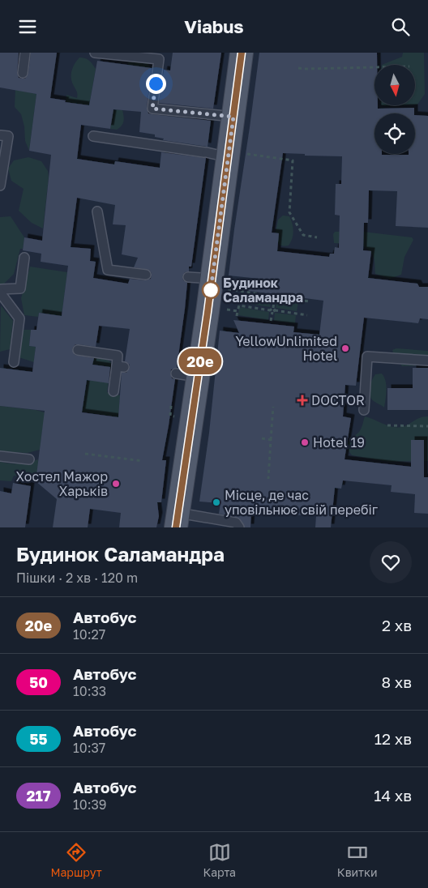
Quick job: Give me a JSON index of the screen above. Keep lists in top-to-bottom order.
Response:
{
  "places": {
    "other": [
      "Будинок Саламандра",
      "YellowUnlimited Hotel",
      "Hotel 19",
      "Хостел Мажор Харьків",
      "Місце, де час уповільнює свій перебіг"
    ],
    "health": ["DOCTOR"]
  },
  "lines": ["bus line 20е"],
  "north": "bottom",
  "page": {
    "header": "Viabus",
    "on_map": "20е",
    "heading": ["Будинок Саламандра", "Пішки · 2 хв · 120 m"],
    "list": [
      {
        "mark": "20е",
        "name": "Автобус",
        "note": "10:27",
        "value": "2 хв"
      },
      {
        "mark": "50",
        "name": "Автобус",
        "note": "10:33",
        "value": "8 хв"
      },
      {
        "mark": "55",
        "name": "Автобус",
        "note": "10:37",
        "value": "12 хв"
      },
      {
        "mark": "217",
        "name": "Автобус",
        "note": "10:39",
        "value": "14 хв"
      }
    ],
    "tabs": ["Маршрут", "Карта", "Квитки"]
  }
}
